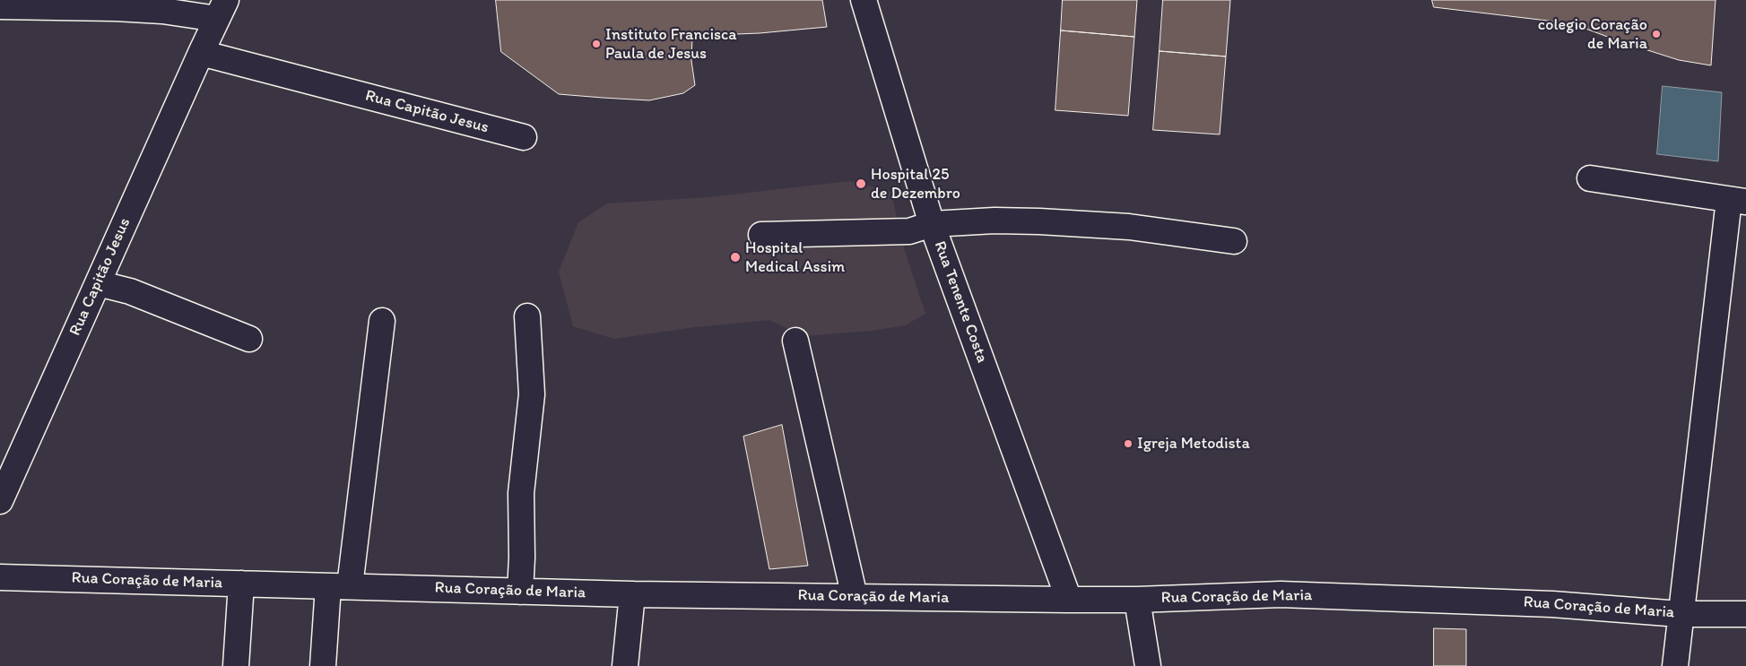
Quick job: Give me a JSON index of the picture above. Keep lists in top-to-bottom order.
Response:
{
  "streets": {
    "street": ["Rua Capitão Jesus", "Rua Tenente Costa", "Rua Coração de Maria"]
  },
  "crossings": [
    ["Rua Tenente Costa", "Rua Coração de Maria"]
  ],
  "places": [
    "colegio Coração de Maria",
    "Instituto Francisca Paula de Jesus",
    "Hospital 25 de Dezembro",
    "Hospital Medical Assim",
    "Igreja Metodista"
  ]
}
